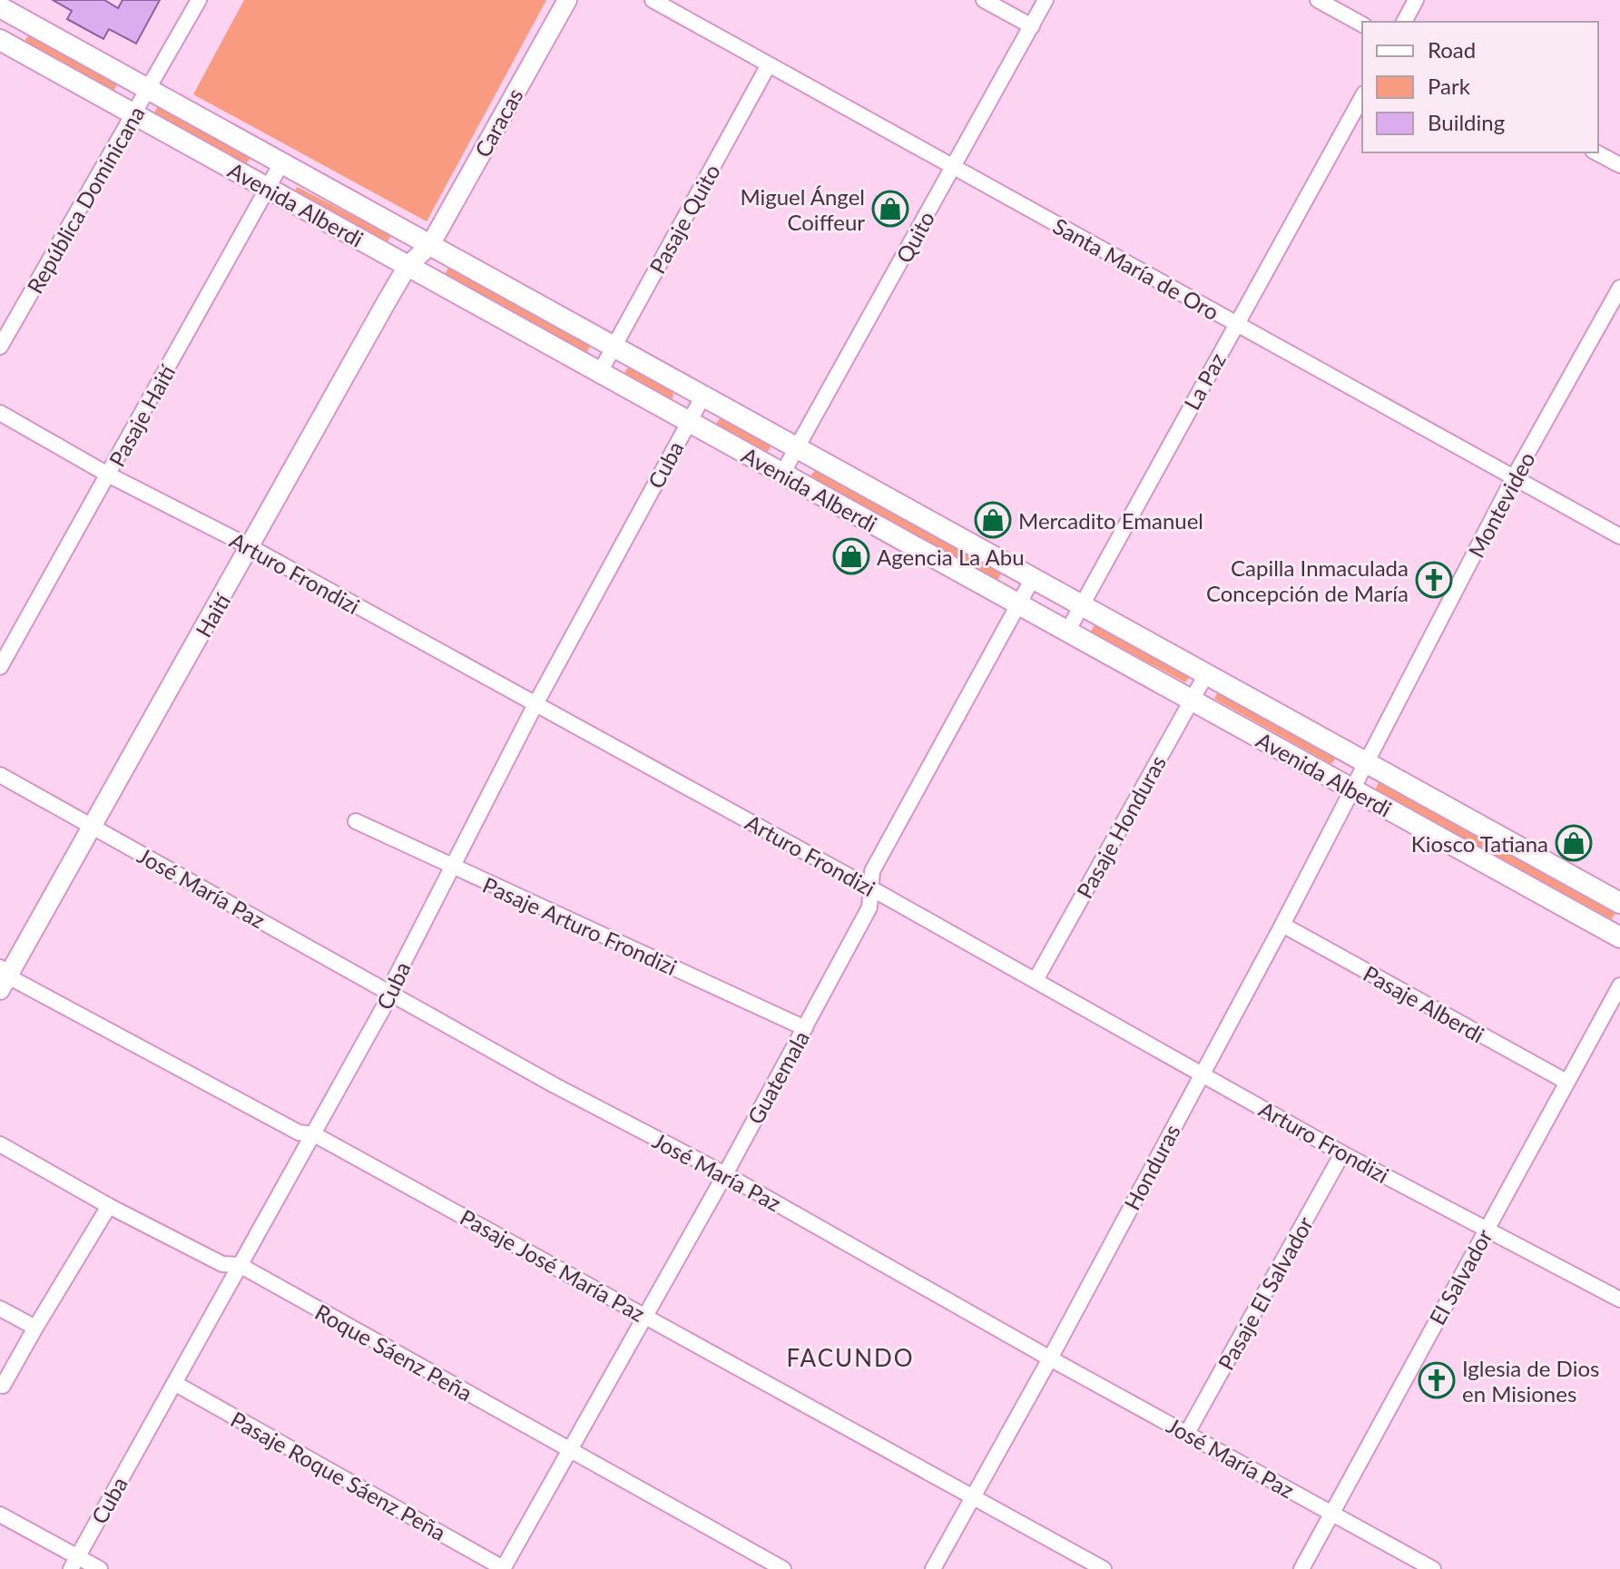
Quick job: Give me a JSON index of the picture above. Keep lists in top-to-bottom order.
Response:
{
  "streets": {
    "main road": ["Avenida Alberdi"],
    "street": [
      "Caracas",
      "República Dominicana",
      "Pasaje Quito",
      "Quito",
      "Santa María de Oro",
      "La Paz",
      "Pasaje Haití",
      "Cuba",
      "Montevideo",
      "Arturo Frondizi",
      "Haití",
      "Pasaje Honduras",
      "José María Paz",
      "Pasaje Arturo Frondizi",
      "Pasaje Alberdi",
      "Guatemala",
      "Honduras",
      "Pasaje José María Paz",
      "El Salvador",
      "Pasaje El Salvador",
      "Roque Sáenz Peña",
      "Pasaje Roque Sáenz Peña"
    ]
  },
  "crossings": [
    ["Caracas", "Avenida Alberdi"],
    ["Caracas", "Haití"],
    ["República Dominicana", "Avenida Alberdi"],
    ["Avenida Alberdi", "Pasaje Quito"],
    ["Avenida Alberdi", "Quito"],
    ["Avenida Alberdi", "La Paz"],
    ["Avenida Alberdi", "Pasaje Haití"],
    ["Avenida Alberdi", "Cuba"],
    ["Avenida Alberdi", "Montevideo"],
    ["Avenida Alberdi", "Haití"],
    ["Avenida Alberdi", "Pasaje Honduras"],
    ["Avenida Alberdi", "Guatemala"],
    ["Avenida Alberdi", "Honduras"],
    ["Pasaje Quito", "Santa María de Oro"],
    ["Quito", "Santa María de Oro"],
    ["Santa María de Oro", "La Paz"],
    ["Santa María de Oro", "Montevideo"],
    ["Pasaje Haití", "Arturo Frondizi"],
    ["Cuba", "Arturo Frondizi"],
    ["Cuba", "José María Paz"],
    ["Cuba", "Pasaje Arturo Frondizi"],
    ["Cuba", "Pasaje José María Paz"],
    ["Cuba", "Roque Sáenz Peña"],
    ["Cuba", "Pasaje Roque Sáenz Peña"],
    ["Montevideo", "Honduras"],
    ["Arturo Frondizi", "Haití"],
    ["Arturo Frondizi", "Pasaje Honduras"],
    ["Arturo Frondizi", "Guatemala"],
    ["Arturo Frondizi", "Honduras"],
    ["Arturo Frondizi", "El Salvador"],
    ["Arturo Frondizi", "Pasaje El Salvador"],
    ["Haití", "José María Paz"],
    ["Haití", "Pasaje José María Paz"],
    ["José María Paz", "Guatemala"],
    ["José María Paz", "Honduras"],
    ["José María Paz", "El Salvador"],
    ["José María Paz", "Pasaje El Salvador"],
    ["Pasaje Arturo Frondizi", "Guatemala"],
    ["Pasaje Alberdi", "Honduras"],
    ["Pasaje Alberdi", "El Salvador"],
    ["Guatemala", "Pasaje José María Paz"],
    ["Guatemala", "Roque Sáenz Peña"],
    ["Guatemala", "Pasaje Roque Sáenz Peña"],
    ["Honduras", "Pasaje José María Paz"]
  ],
  "districts": ["FACUNDO"],
  "places": {
    "shop": [
      "Miguel Ángel Coiffeur",
      "Mercadito Emanuel",
      "Agencia La Abu",
      "Kiosco Tatiana"
    ],
    "church": ["Capilla Inmaculada Concepción de María", "Iglesia de Dios en Misiones"]
  },
  "legend": ["Road", "Park", "Building"]
}
